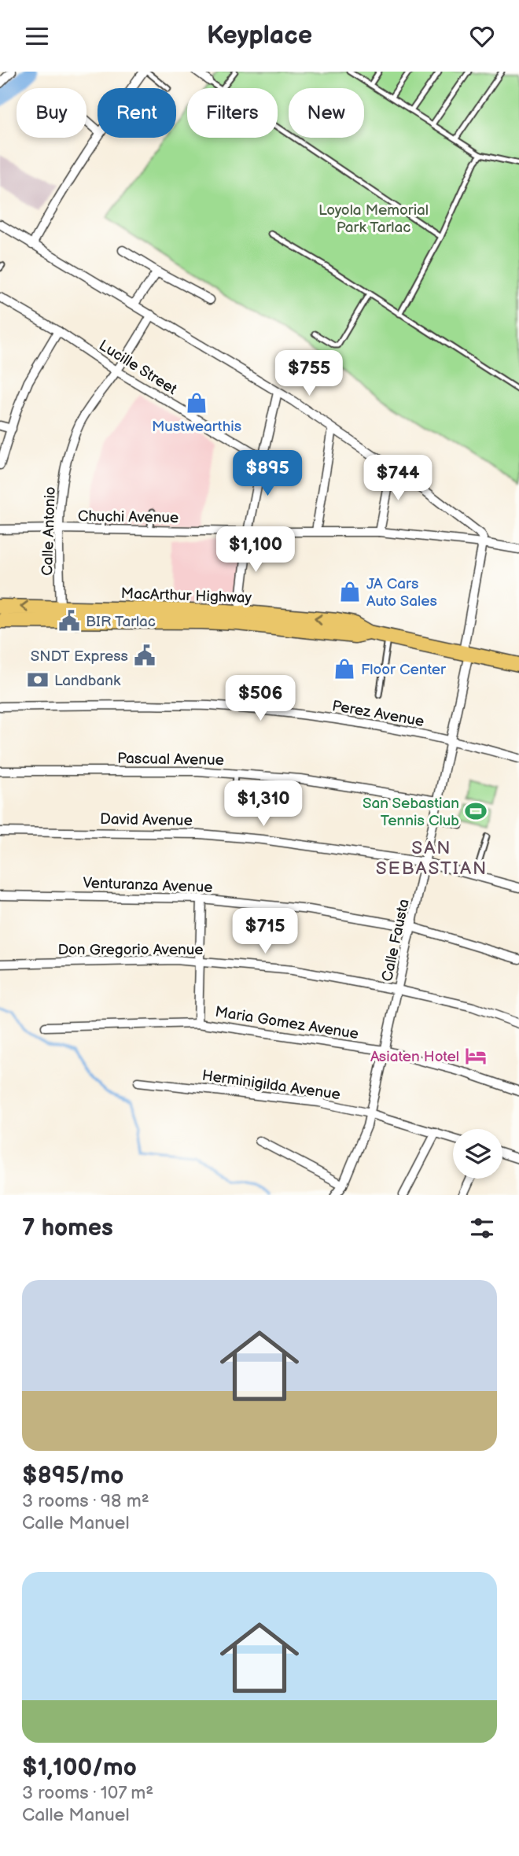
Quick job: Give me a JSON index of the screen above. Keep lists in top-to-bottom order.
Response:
{
  "streets": {
    "highway": ["MacArthur Highway"],
    "street": [
      "Lucille Street",
      "Chuchi Avenue",
      "Calle Antonio",
      "Perez Avenue",
      "Pascual Avenue",
      "David Avenue",
      "Venturanza Avenue",
      "Calle Fausta",
      "Don Gregorio Avenue",
      "Maria Gomez Avenue",
      "Herminigilda Avenue"
    ]
  },
  "crossings": [
    ["Lucille Street", "Calle Antonio"],
    ["Chuchi Avenue", "Calle Antonio"],
    ["Chuchi Avenue", "Calle Fausta"],
    ["Calle Antonio", "MacArthur Highway"],
    ["MacArthur Highway", "Calle Fausta"],
    ["Perez Avenue", "Calle Fausta"],
    ["Pascual Avenue", "Calle Fausta"],
    ["David Avenue", "Calle Fausta"],
    ["Venturanza Avenue", "Calle Fausta"],
    ["Calle Fausta", "Don Gregorio Avenue"],
    ["Calle Fausta", "Maria Gomez Avenue"],
    ["Calle Fausta", "Herminigilda Avenue"]
  ],
  "districts": ["SAN SEBASTIAN"],
  "parks": ["Loyola Memorial Park Tarlac"],
  "places": {
    "shop": ["Mustwearthis", "JA Cars Auto Sales", "Floor Center"],
    "public building": ["BIR Tarlac", "SNDT Express"],
    "bank": ["Landbank"],
    "sports": ["San Sebastian Tennis Club"],
    "hotel": ["Asiaten Hotel"]
  },
  "page": {
    "header": "Keyplace",
    "chip": [
      "Buy",
      "Rent",
      "Filters",
      "New"
    ],
    "price": [
      "$755",
      "$895",
      "$744",
      "$1,100",
      "$506",
      "$1,310",
      "$715"
    ],
    "heading": "7 homes",
    "list": [
      {
        "name": "$895/mo",
        "note": "3 rooms · 98 m² · Calle Manuel"
      },
      {
        "name": "$1,100/mo",
        "note": "3 rooms · 107 m² · Calle Manuel"
      }
    ]
  }
}
